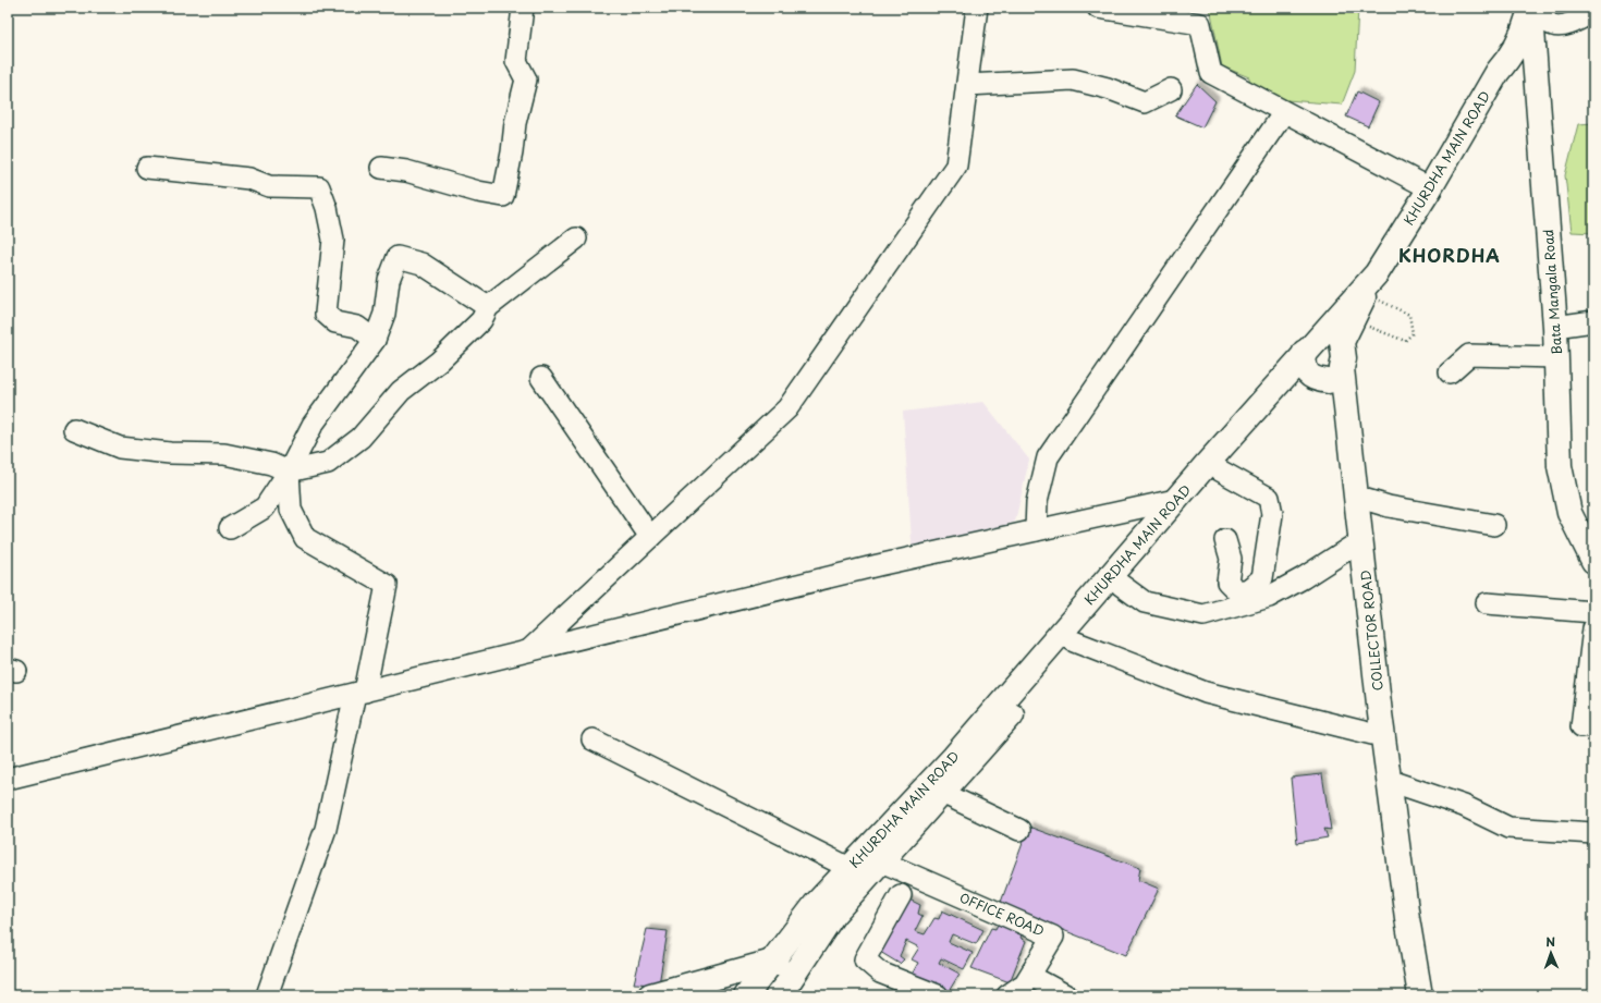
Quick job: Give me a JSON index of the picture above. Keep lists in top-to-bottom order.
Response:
{
  "streets": {
    "main road": ["KHURDHA MAIN ROAD", "Bata Mangala Road", "COLLECTOR ROAD"],
    "street": ["OFFICE ROAD"]
  },
  "crossings": [
    ["KHURDHA MAIN ROAD", "Bata Mangala Road"],
    ["KHURDHA MAIN ROAD", "COLLECTOR ROAD"],
    ["KHURDHA MAIN ROAD", "OFFICE ROAD"]
  ],
  "districts": ["KHORDHA"],
  "north": "top"
}
